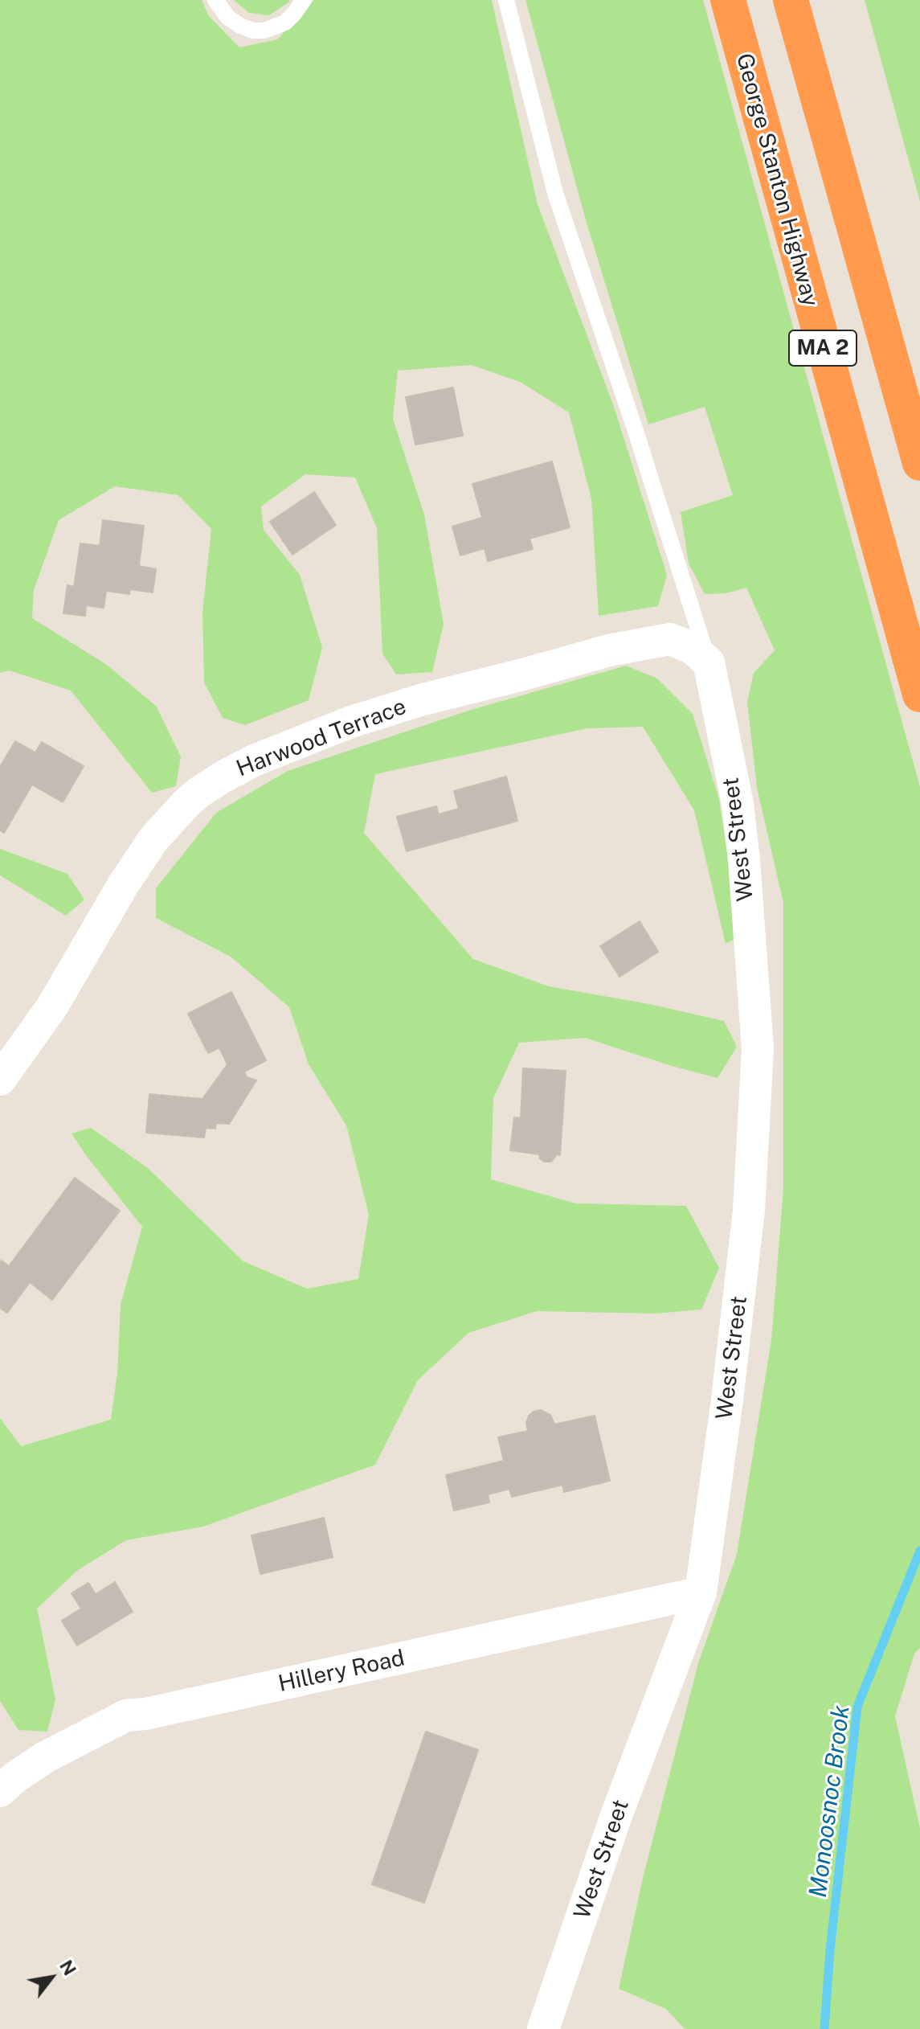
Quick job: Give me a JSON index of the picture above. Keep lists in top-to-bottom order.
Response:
{
  "streets": {
    "highway": ["George Stanton Highway", "MA 2"],
    "street": ["Harwood Terrace", "West Street", "Hillery Road"]
  },
  "crossings": [
    ["Harwood Terrace", "West Street"],
    ["West Street", "Hillery Road"]
  ],
  "water": ["Monoosnoc Brook"],
  "north": "top right"
}
